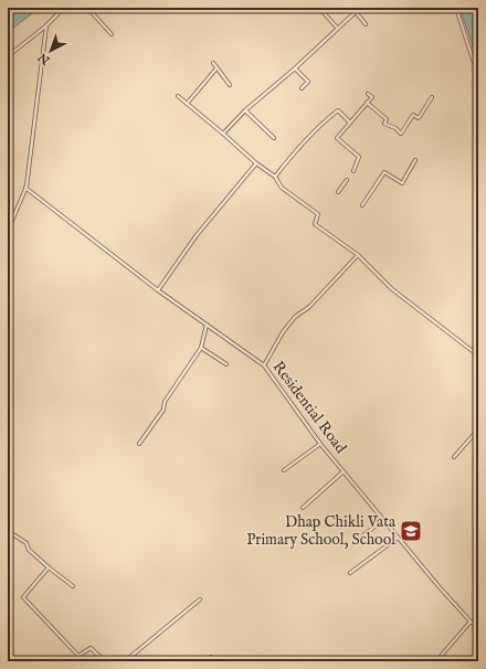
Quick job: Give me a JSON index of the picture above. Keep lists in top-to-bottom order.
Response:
{
  "streets": {
    "street": ["Residential Road"]
  },
  "places": {
    "school or university": ["Dhap Chikli Vata Primary School, School"]
  },
  "north": "bottom left"
}
